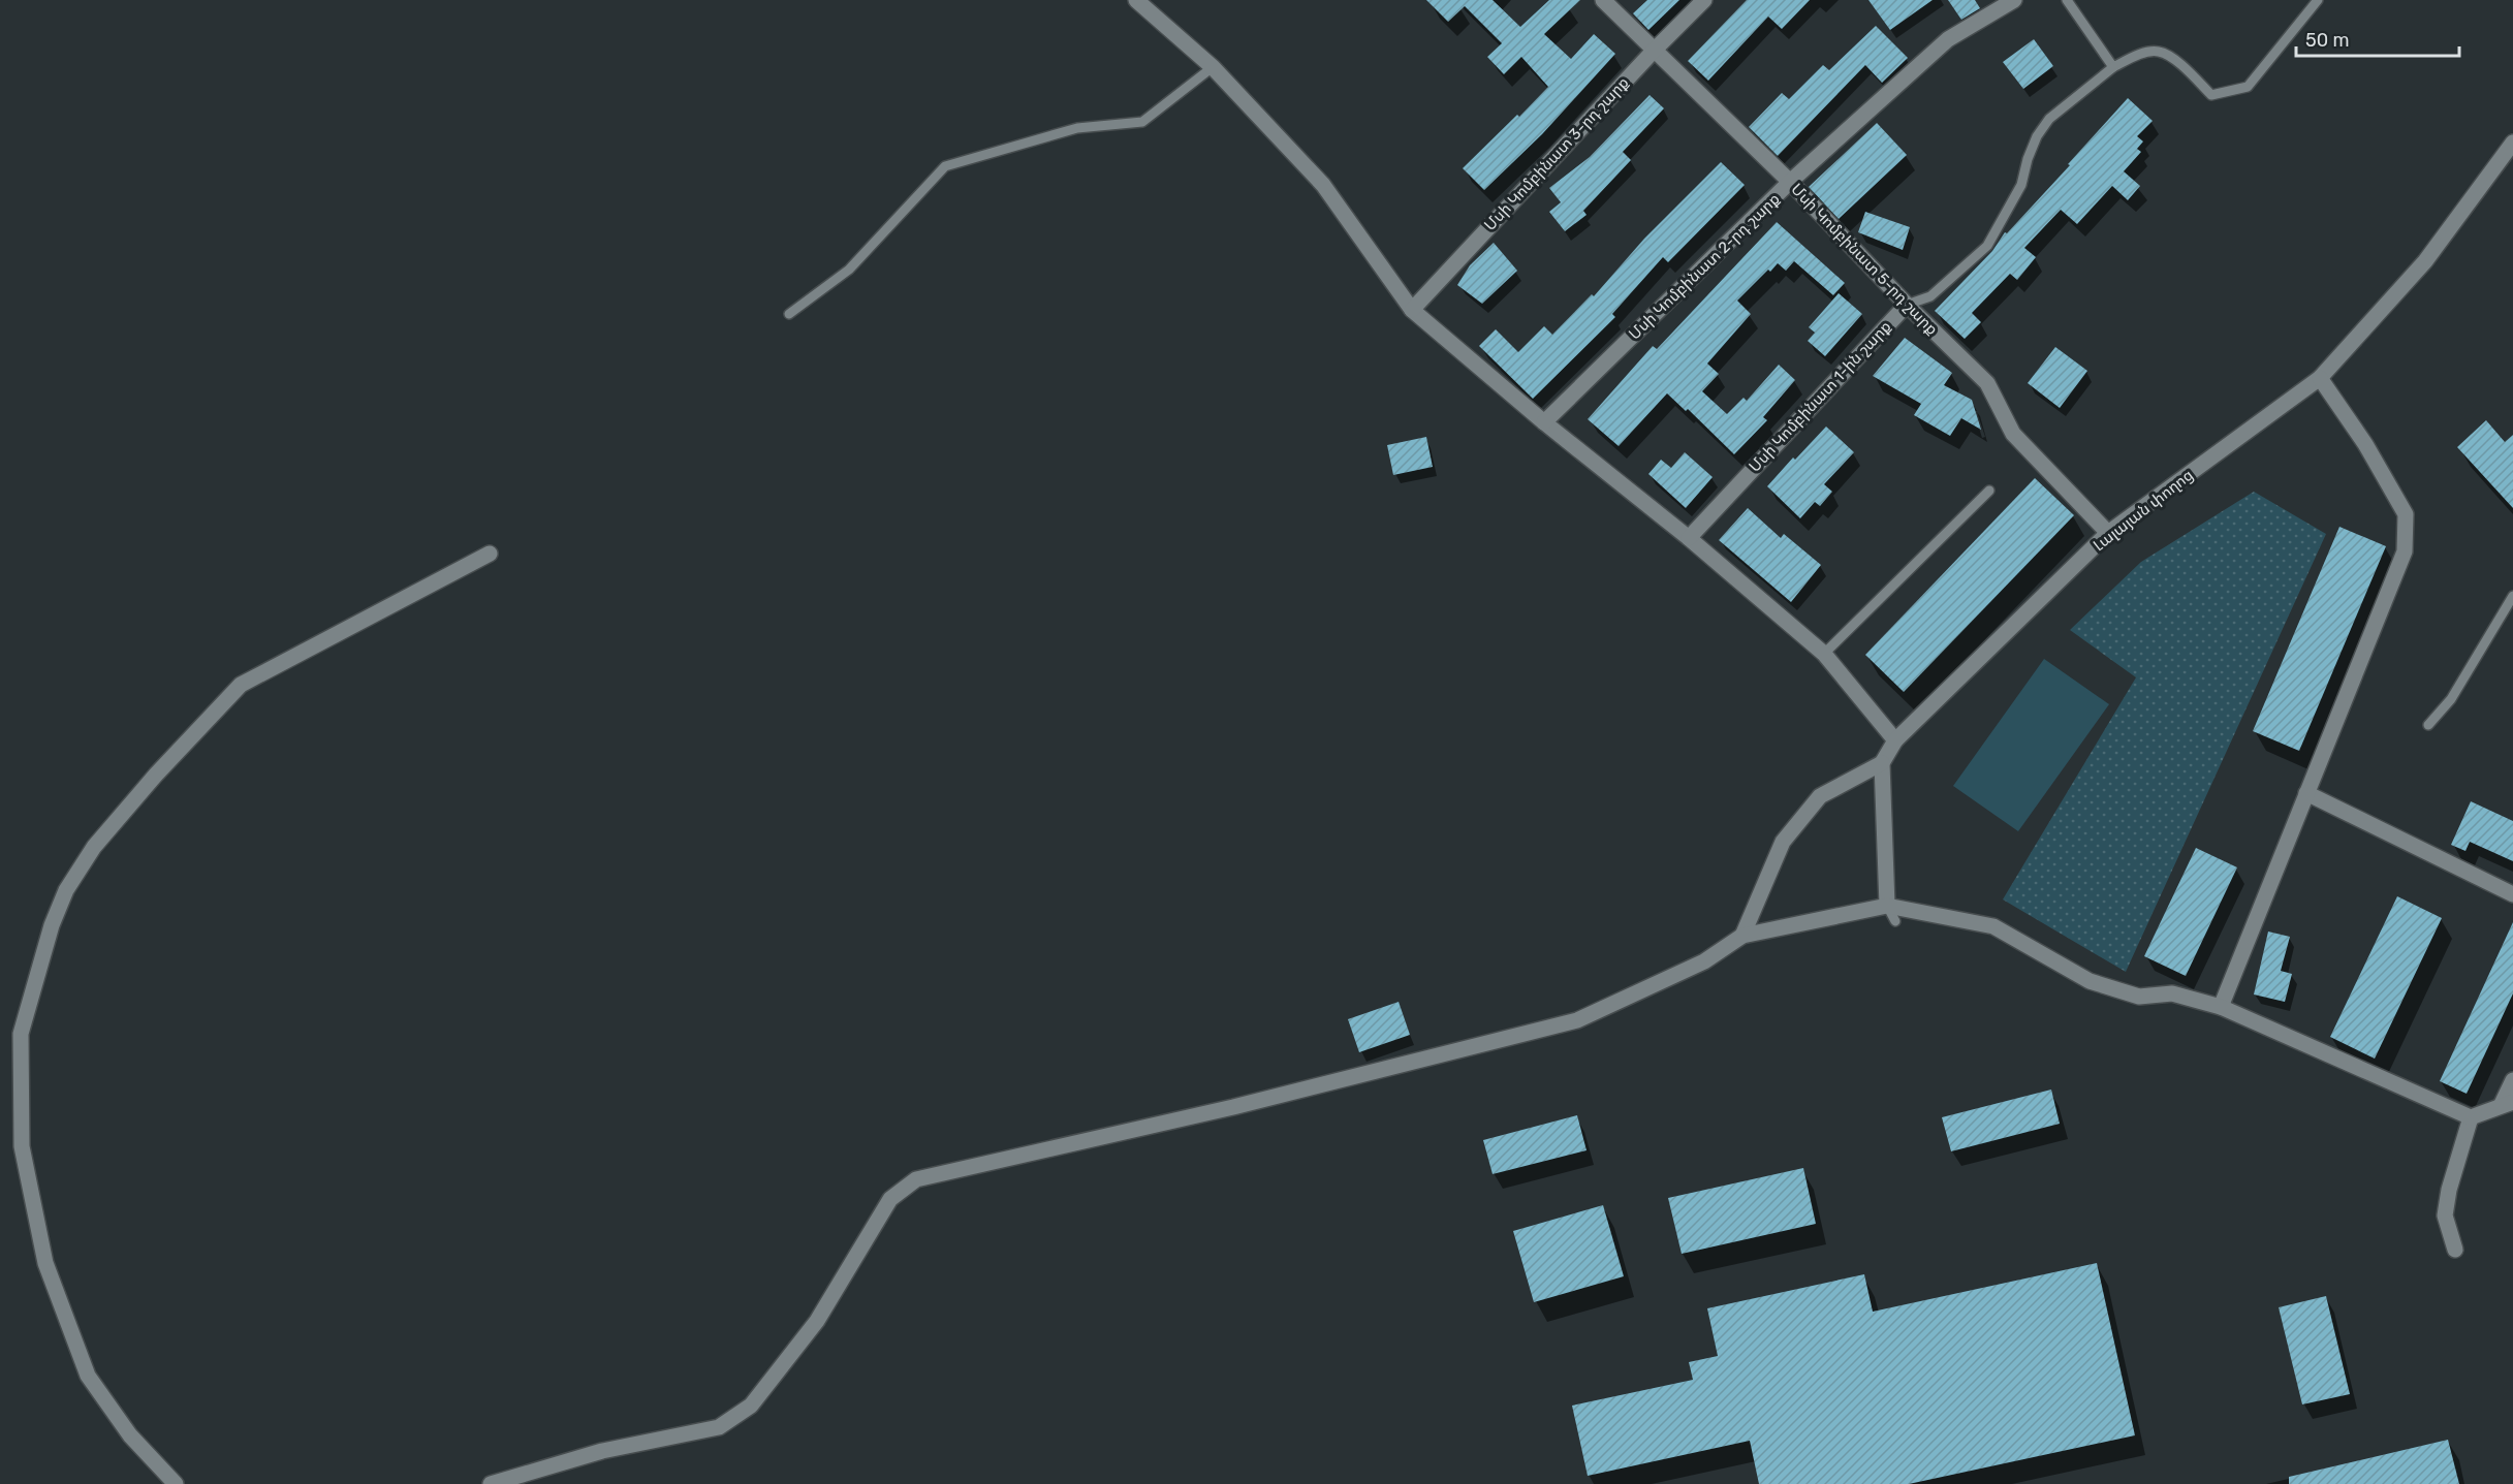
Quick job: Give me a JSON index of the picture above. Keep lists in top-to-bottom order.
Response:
{
  "streets": {
    "street": [
      "Մսի Կոմբինատ 3-րդ շարք",
      "Մսի Կոմբինատ 5-րդ շարք",
      "Մսի Կոմբինատ 2-րդ շարք",
      "Մսի Կոմբինատ 1-ին շարք",
      "Լալայան փողոց"
    ]
  },
  "crossings": [
    ["Մսի Կոմբինատ 3-րդ շարք", "Մսի Կոմբինատ 5-րդ շարք"],
    ["Մսի Կոմբինատ 5-րդ շարք", "Մսի Կոմբինատ 2-րդ շարք"],
    ["Մսի Կոմբինատ 5-րդ շարք", "Մսի Կոմբինատ 1-ին շարք"],
    ["Մսի Կոմբինատ 5-րդ շարք", "Լալայան փողոց"]
  ],
  "scale_bar": "50 m"
}
